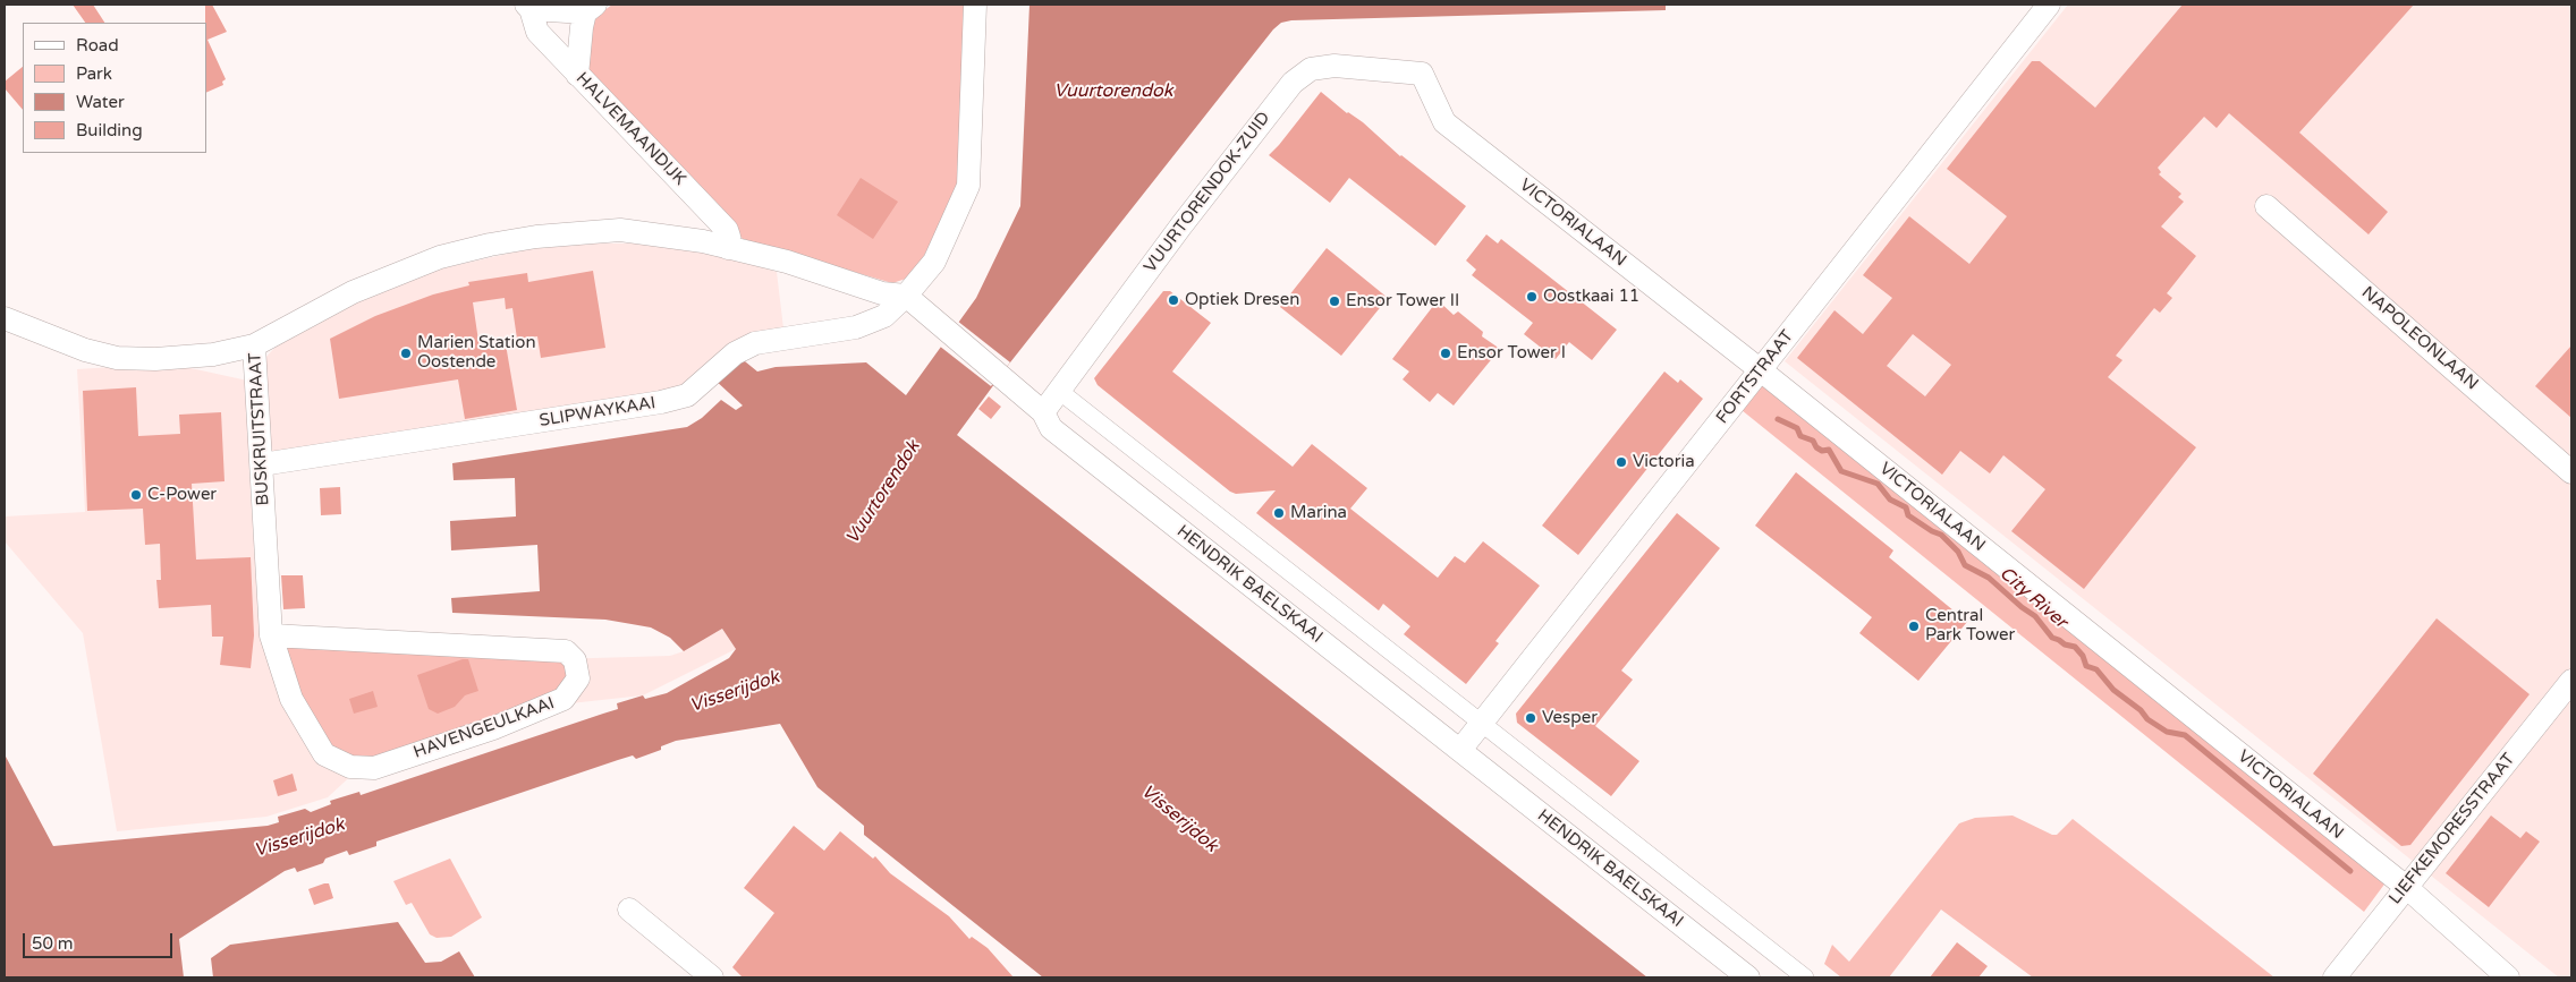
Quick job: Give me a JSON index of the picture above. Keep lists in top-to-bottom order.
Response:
{
  "streets": {
    "street": [
      "HALVEMAANDIJK",
      "VUURTORENDOK-ZUID",
      "VICTORIALAAN",
      "NAPOLEONLAAN",
      "FORTSTRAAT",
      "SLIPWAYKAAI",
      "BUSKRUITSTRAAT",
      "HENDRIK BAELSKAAI",
      "HAVENGEULKAAI",
      "LIEFKEMORESSTRAAT"
    ]
  },
  "crossings": [
    ["HALVEMAANDIJK", "BUSKRUITSTRAAT"],
    ["HALVEMAANDIJK", "HENDRIK BAELSKAAI"],
    ["VUURTORENDOK-ZUID", "VICTORIALAAN"],
    ["VUURTORENDOK-ZUID", "HENDRIK BAELSKAAI"],
    ["VICTORIALAAN", "FORTSTRAAT"],
    ["VICTORIALAAN", "LIEFKEMORESSTRAAT"],
    ["FORTSTRAAT", "HENDRIK BAELSKAAI"],
    ["SLIPWAYKAAI", "BUSKRUITSTRAAT"],
    ["SLIPWAYKAAI", "HENDRIK BAELSKAAI"],
    ["BUSKRUITSTRAAT", "HENDRIK BAELSKAAI"],
    ["BUSKRUITSTRAAT", "HAVENGEULKAAI"]
  ],
  "water": ["Vuurtorendok", "City River", "Visserijdok"],
  "places": [
    "Oostkaai 11",
    "Optiek Dresen",
    "Ensor Tower II",
    "Marien Station Oostende",
    "Ensor Tower I",
    "Victoria",
    "C-Power",
    "Marina",
    "Central Park Tower",
    "Vesper"
  ],
  "legend": [
    "Road",
    "Park",
    "Water",
    "Building"
  ],
  "scale_bar": "50 m"
}
